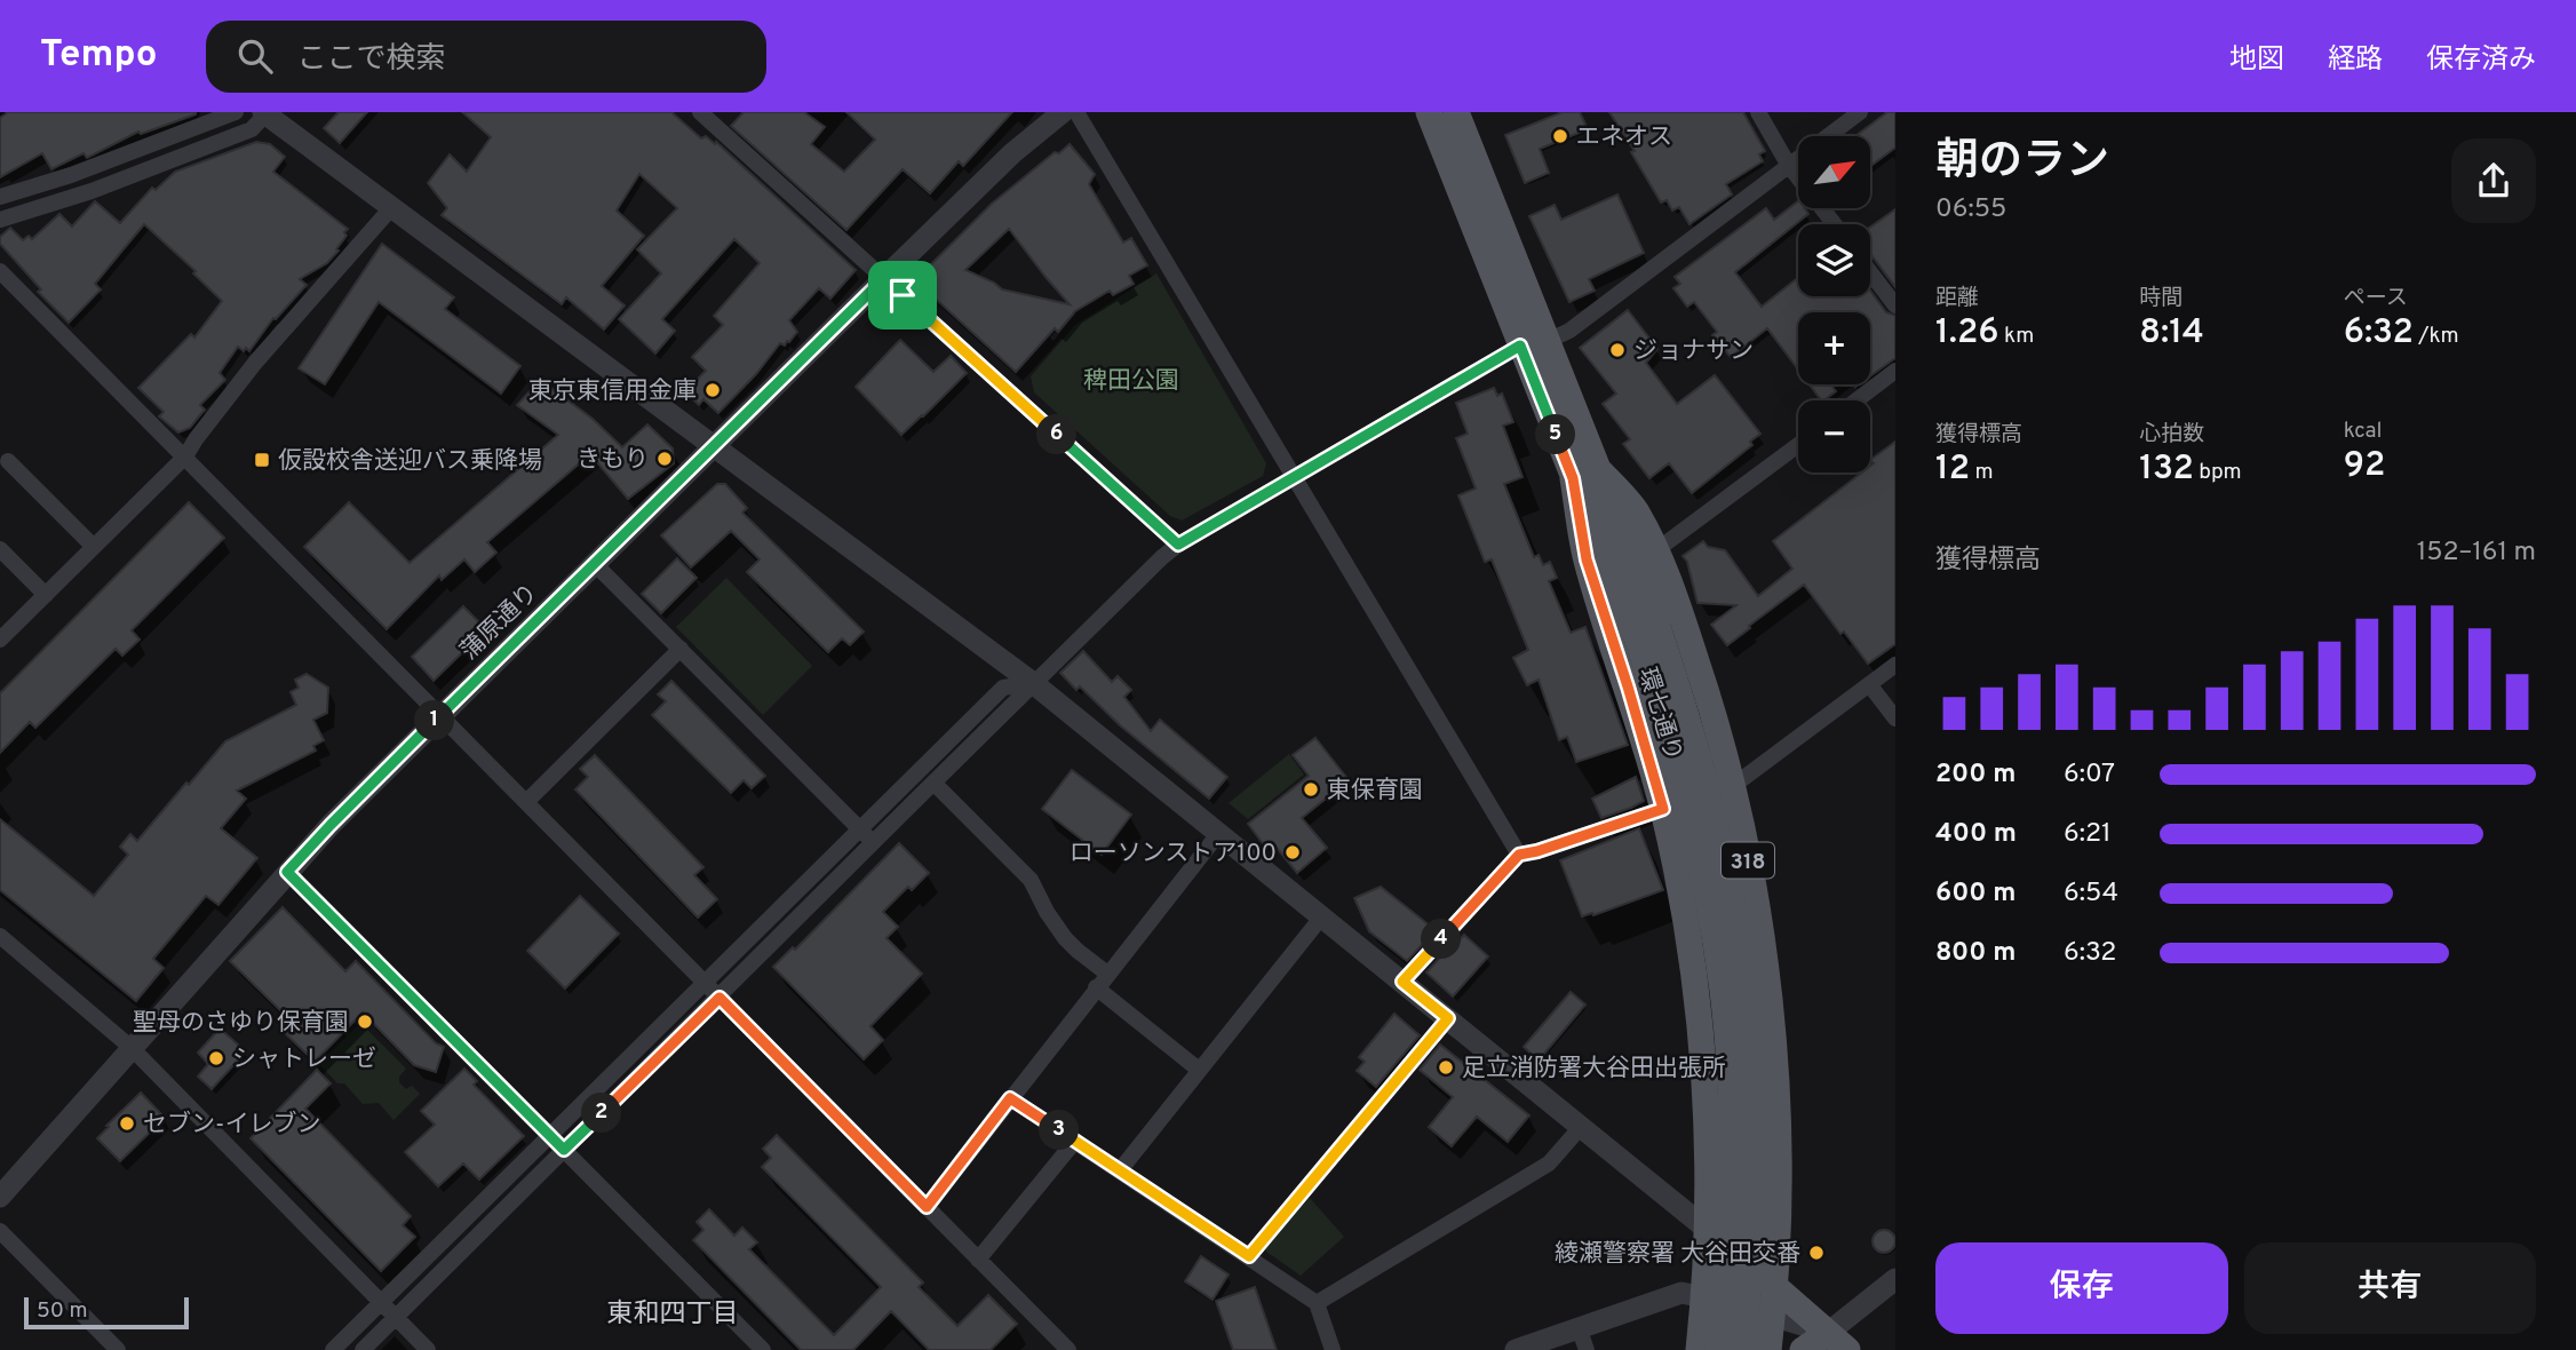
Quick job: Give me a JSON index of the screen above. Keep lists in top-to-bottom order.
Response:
{
  "streets": {
    "main road": ["環七通り", "318"],
    "street": ["蒲原通り"]
  },
  "crossings": [
    ["環七通り", "318"]
  ],
  "districts": ["東和四丁目"],
  "parks": ["稗田公園"],
  "places": {
    "other": [
      "エネオス",
      "ジョナサン",
      "東京東信用金庫",
      "きもり",
      "東保育園",
      "ローソンストア100",
      "聖母のさゆり保育園",
      "シャトレーゼ",
      "足立消防署大谷田出張所",
      "セブン-イレブン",
      "綾瀬警察署 大谷田交番"
    ],
    "transit": ["仮設校舎送迎バス乗降場"]
  },
  "scale_bar": "50 m",
  "north": "top right",
  "page": {
    "header": "Tempo",
    "search": "ここで検索",
    "nav": ["地図", "経路", "保存済み"],
    "heading": ["朝のラン", "06:55"],
    "map_buttons": ["+", "−"],
    "stats": [
      ["距離", "1.26 km"],
      ["時間", "8:14"],
      ["ペース", "6:32 /km"],
      ["獲得標高", "12 m"],
      ["心拍数", "132 bpm"],
      ["kcal", "92"]
    ],
    "pins": [
      "5",
      "6",
      "1",
      "4",
      "2",
      "3"
    ],
    "chart": ["獲得標高", "152–161 m"],
    "list": [
      {
        "name": "200 m",
        "note": "6:07"
      },
      {
        "name": "400 m",
        "note": "6:21"
      },
      {
        "name": "600 m",
        "note": "6:54"
      },
      {
        "name": "800 m",
        "note": "6:32"
      }
    ],
    "buttons": ["保存", "共有"],
    "scale": "50 m"
  }
}
